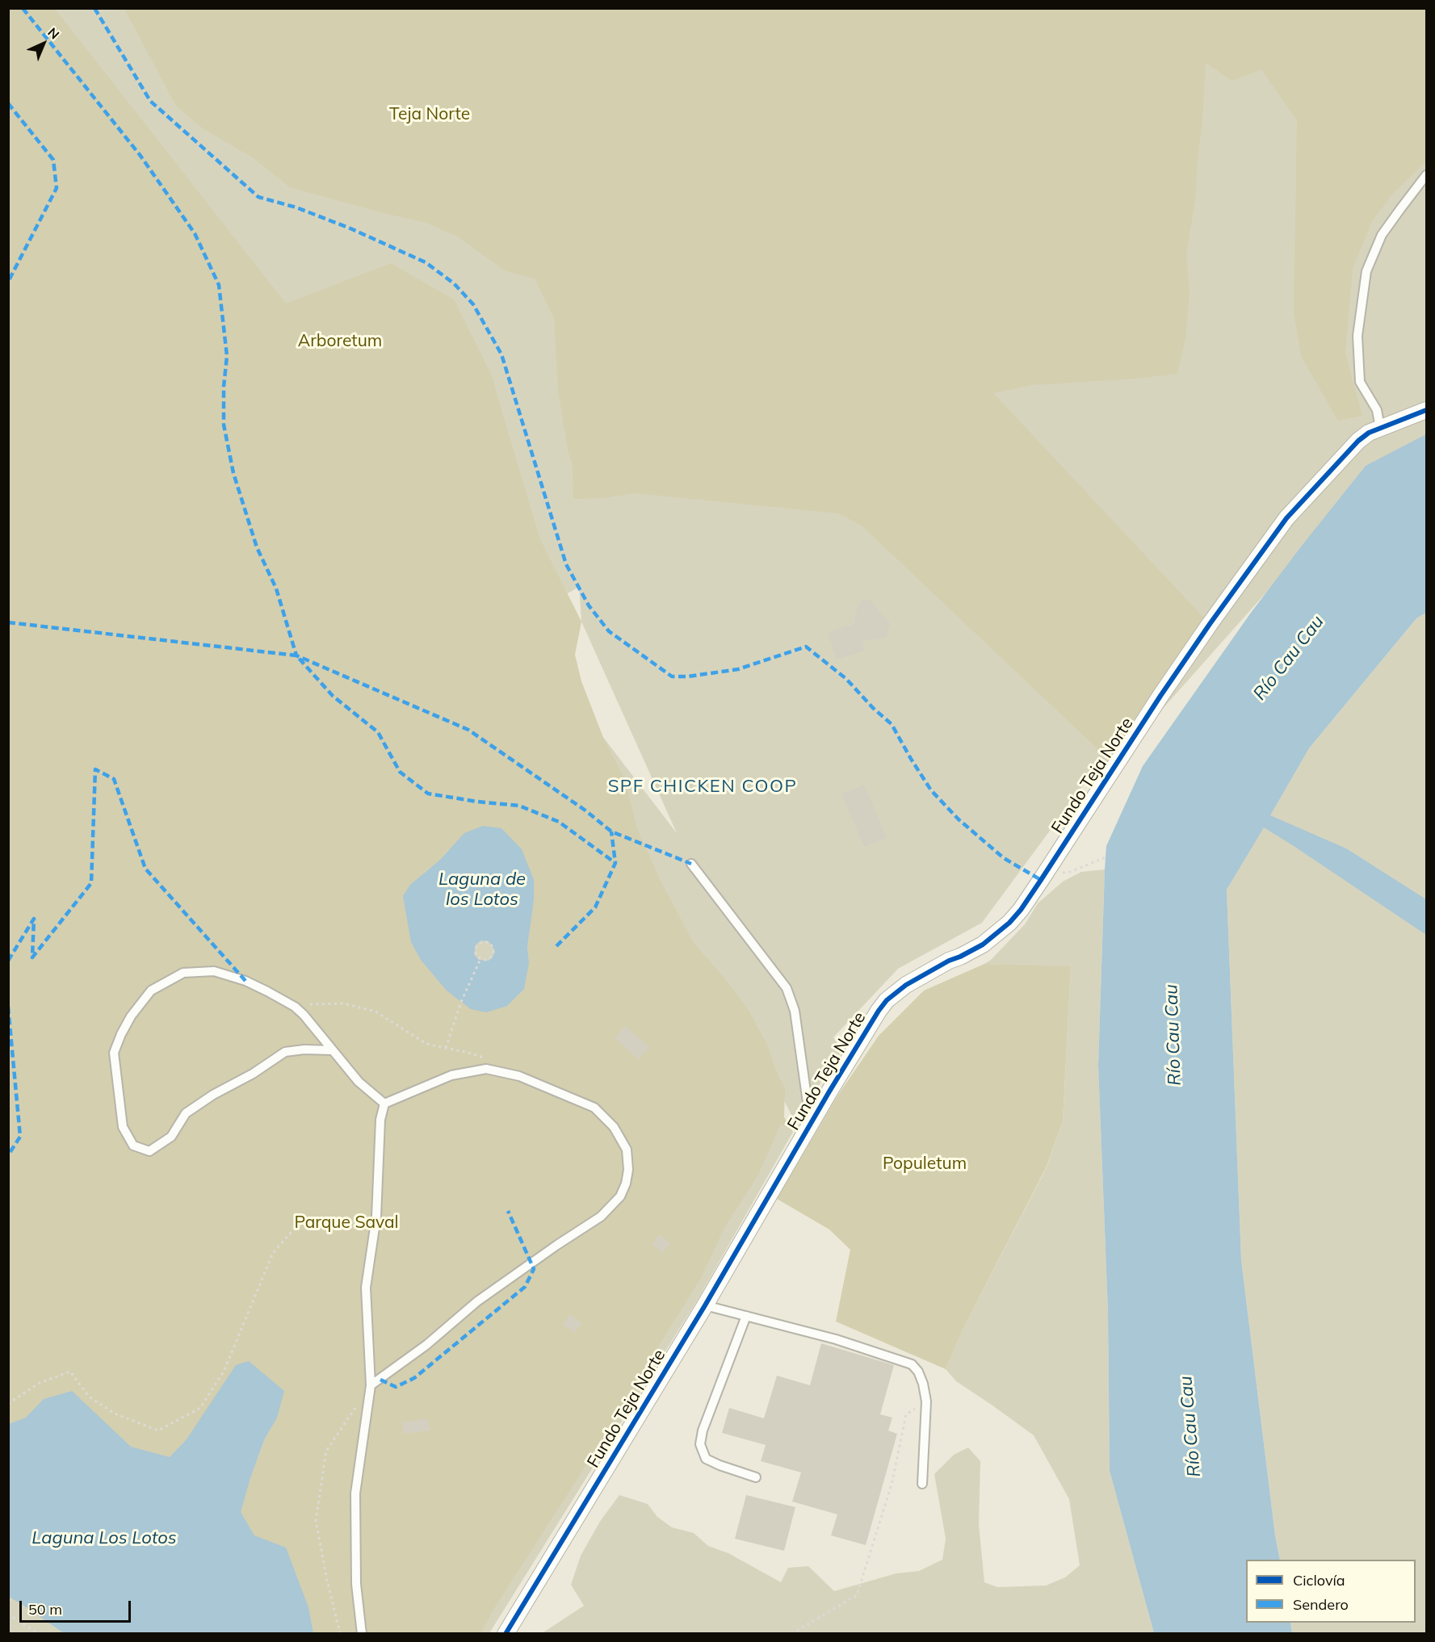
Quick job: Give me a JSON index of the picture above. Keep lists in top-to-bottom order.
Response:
{
  "streets": {
    "street": ["Fundo Teja Norte"]
  },
  "districts": ["SPF CHICKEN COOP"],
  "water": ["Río Cau Cau", "Laguna de los Lotos", "Laguna Los Lotos"],
  "parks": [
    "Teja Norte",
    "Arboretum",
    "Populetum",
    "Parque Saval"
  ],
  "legend": ["Ciclovía", "Sendero"],
  "scale_bar": "50 m",
  "north": "top right"
}
